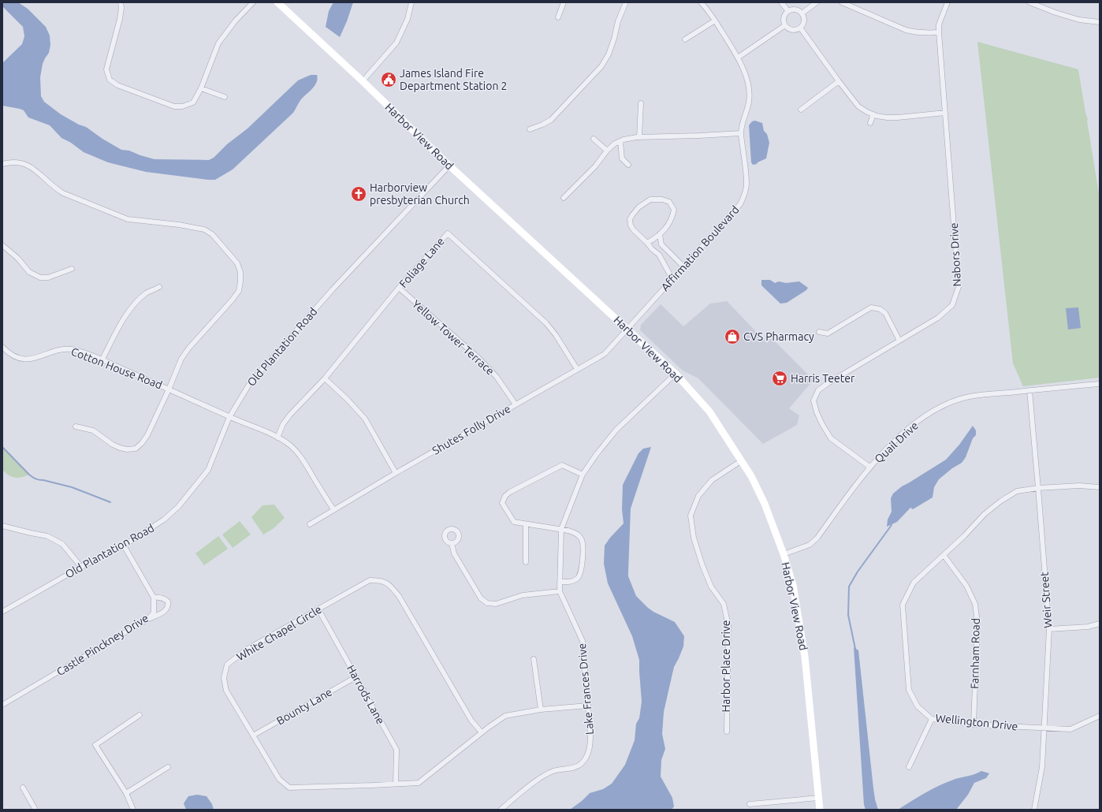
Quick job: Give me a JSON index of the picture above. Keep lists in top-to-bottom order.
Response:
{
  "streets": {
    "main road": ["Harbor View Road"],
    "street": [
      "Affirmation Boulevard",
      "Nabors Drive",
      "Foliage Lane",
      "Yellow Tower Terrace",
      "Old Plantation Road",
      "Cotton House Road",
      "Shutes Folly Drive",
      "Quail Drive",
      "Weir Street",
      "White Chapel Circle",
      "Castle Pinckney Drive",
      "Farnham Road",
      "Harbor Place Drive",
      "Lake Frances Drive",
      "Harrods Lane",
      "Bounty Lane",
      "Wellington Drive"
    ]
  },
  "crossings": [
    ["Harbor View Road", "Affirmation Boulevard"],
    ["Harbor View Road", "Old Plantation Road"],
    ["Harbor View Road", "Shutes Folly Drive"],
    ["Harbor View Road", "Quail Drive"],
    ["Harbor View Road", "Harbor Place Drive"],
    ["Harbor View Road", "Lake Frances Drive"],
    ["Affirmation Boulevard", "Shutes Folly Drive"],
    ["Nabors Drive", "Quail Drive"],
    ["Foliage Lane", "Yellow Tower Terrace"],
    ["Foliage Lane", "Cotton House Road"],
    ["Foliage Lane", "Shutes Folly Drive"],
    ["Yellow Tower Terrace", "Shutes Folly Drive"],
    ["Old Plantation Road", "Cotton House Road"],
    ["Cotton House Road", "Shutes Folly Drive"],
    ["Quail Drive", "Weir Street"],
    ["Weir Street", "Wellington Drive"],
    ["White Chapel Circle", "Lake Frances Drive"],
    ["White Chapel Circle", "Harrods Lane"],
    ["White Chapel Circle", "Bounty Lane"],
    ["Farnham Road", "Wellington Drive"],
    ["Harrods Lane", "Bounty Lane"]
  ],
  "places": {
    "public building": ["James Island Fire Department Station 2"],
    "church": ["Harborview presbyterian Church"],
    "shop": ["CVS Pharmacy"],
    "supermarket": ["Harris Teeter"]
  }
}
